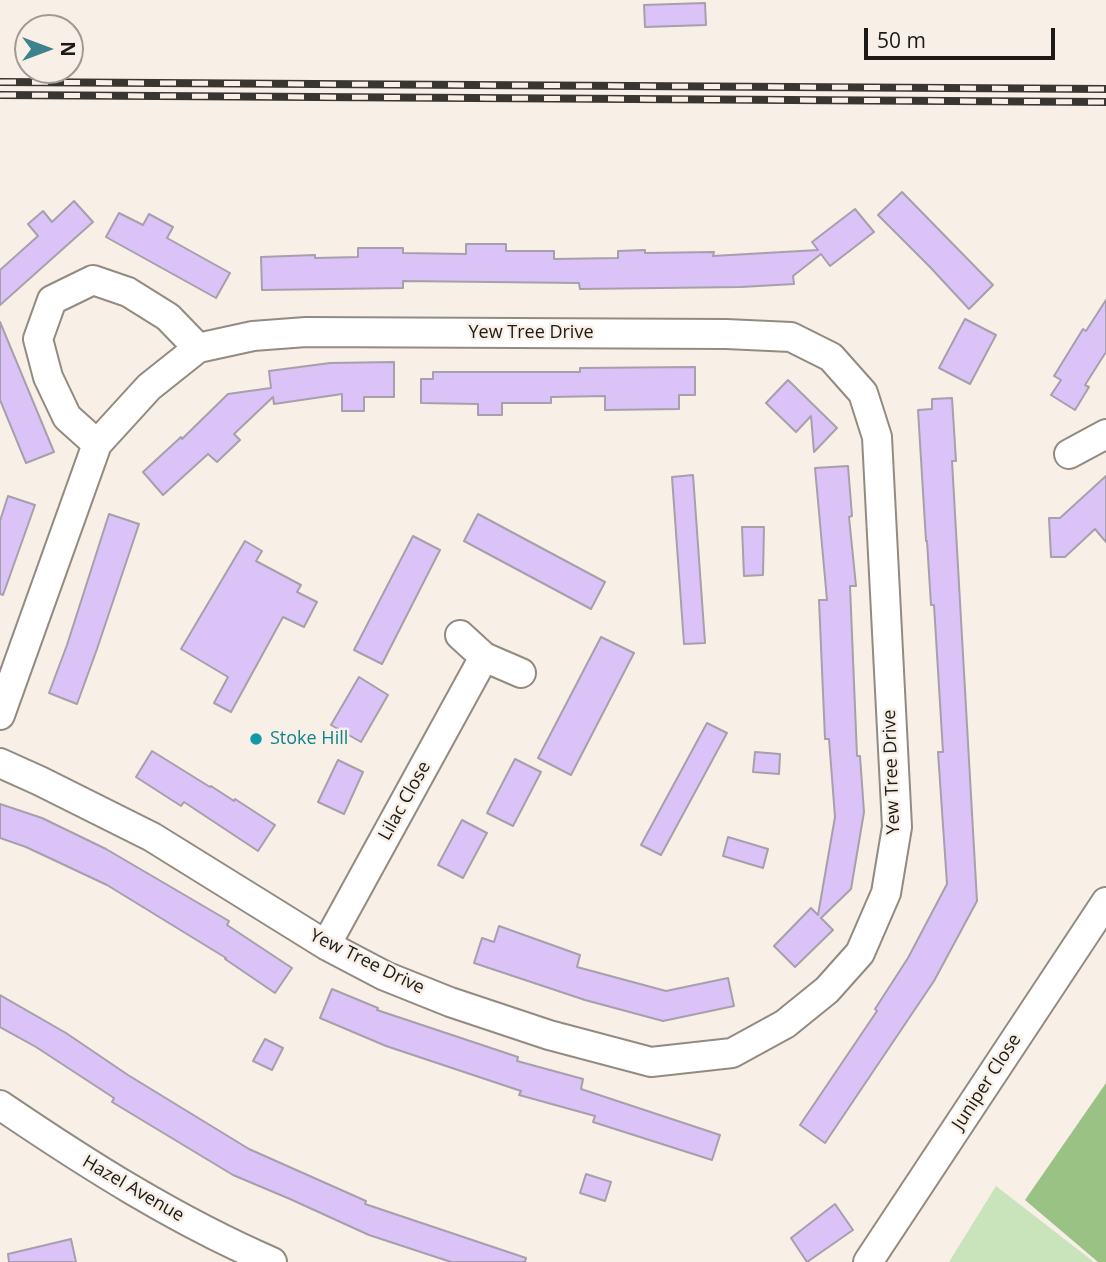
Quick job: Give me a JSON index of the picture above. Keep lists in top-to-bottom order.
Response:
{
  "streets": {
    "street": [
      "Yew Tree Drive",
      "Lilac Close",
      "Juniper Close",
      "Hazel Avenue"
    ]
  },
  "crossings": [
    ["Yew Tree Drive", "Lilac Close"]
  ],
  "places": ["Stoke Hill"],
  "scale_bar": "50 m",
  "north": "right"
}
